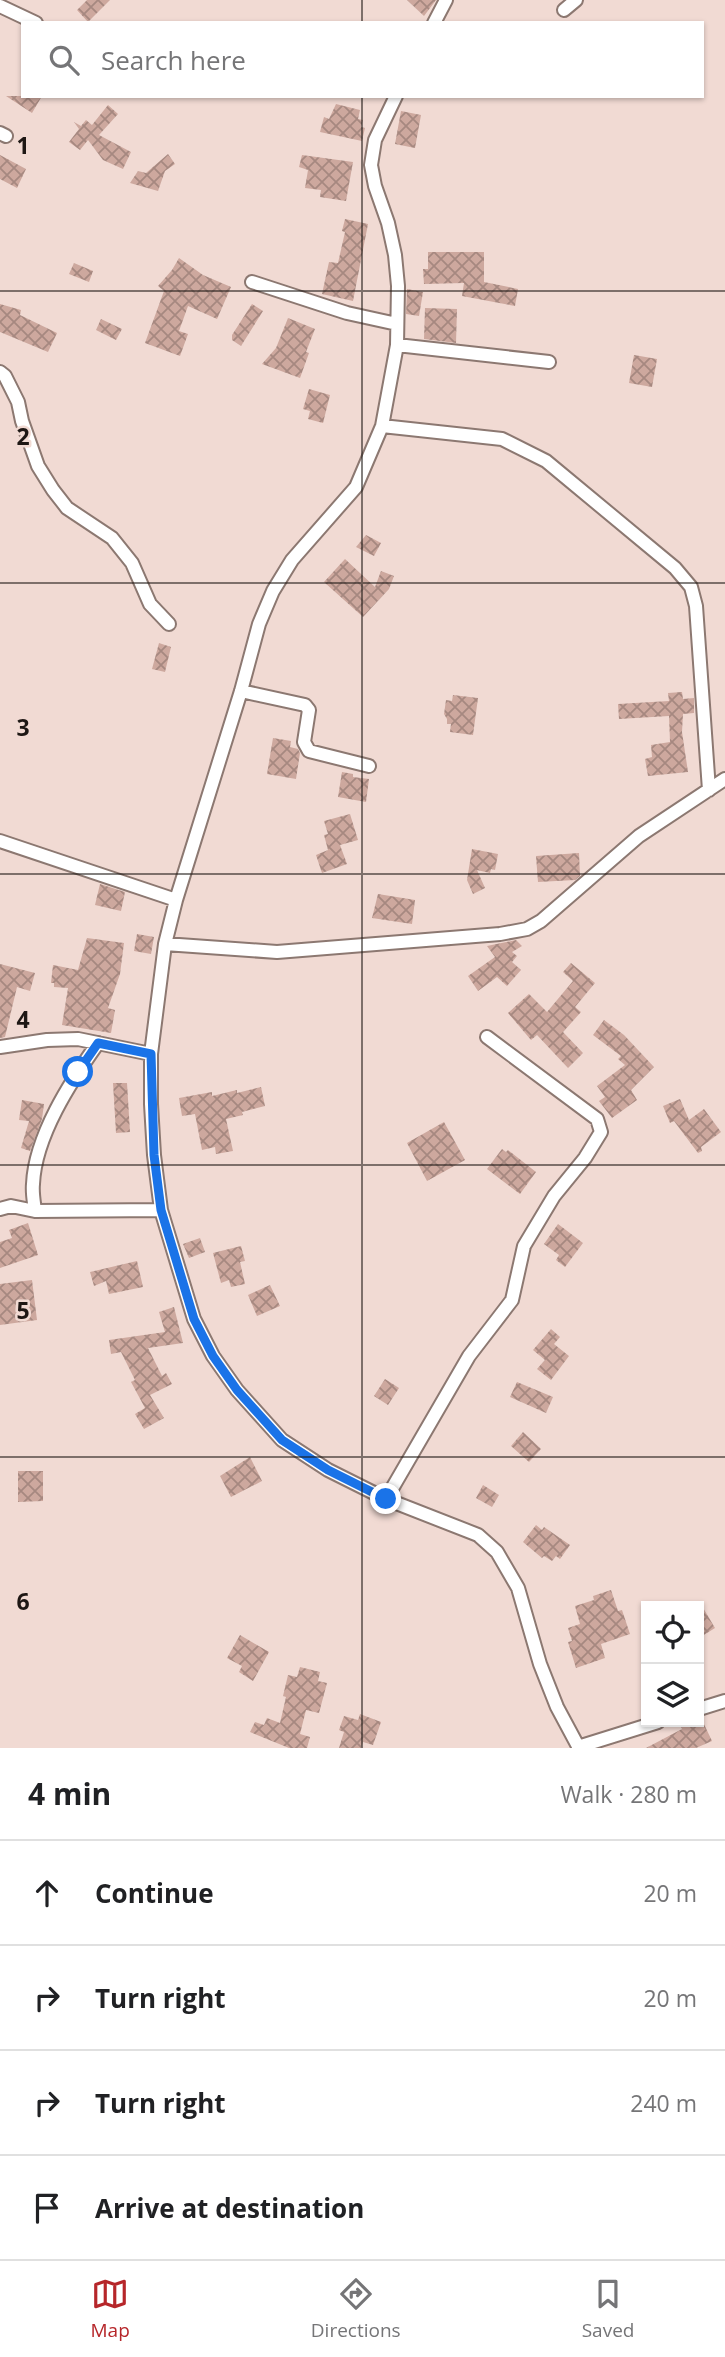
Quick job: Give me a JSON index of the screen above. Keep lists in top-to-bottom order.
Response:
{
  "page": {
    "search": "Search here",
    "heading": ["4 min", "Walk · 280 m"],
    "list": [
      ["Continue", "20 m"],
      ["Turn right", "20 m"],
      ["Turn right", "240 m"],
      "Arrive at destination"
    ],
    "nav": ["Map", "Directions", "Saved"]
  },
  "grid": {
    "rows": [
      "1",
      "2",
      "3",
      "4",
      "5",
      "6"
    ]
  }
}
